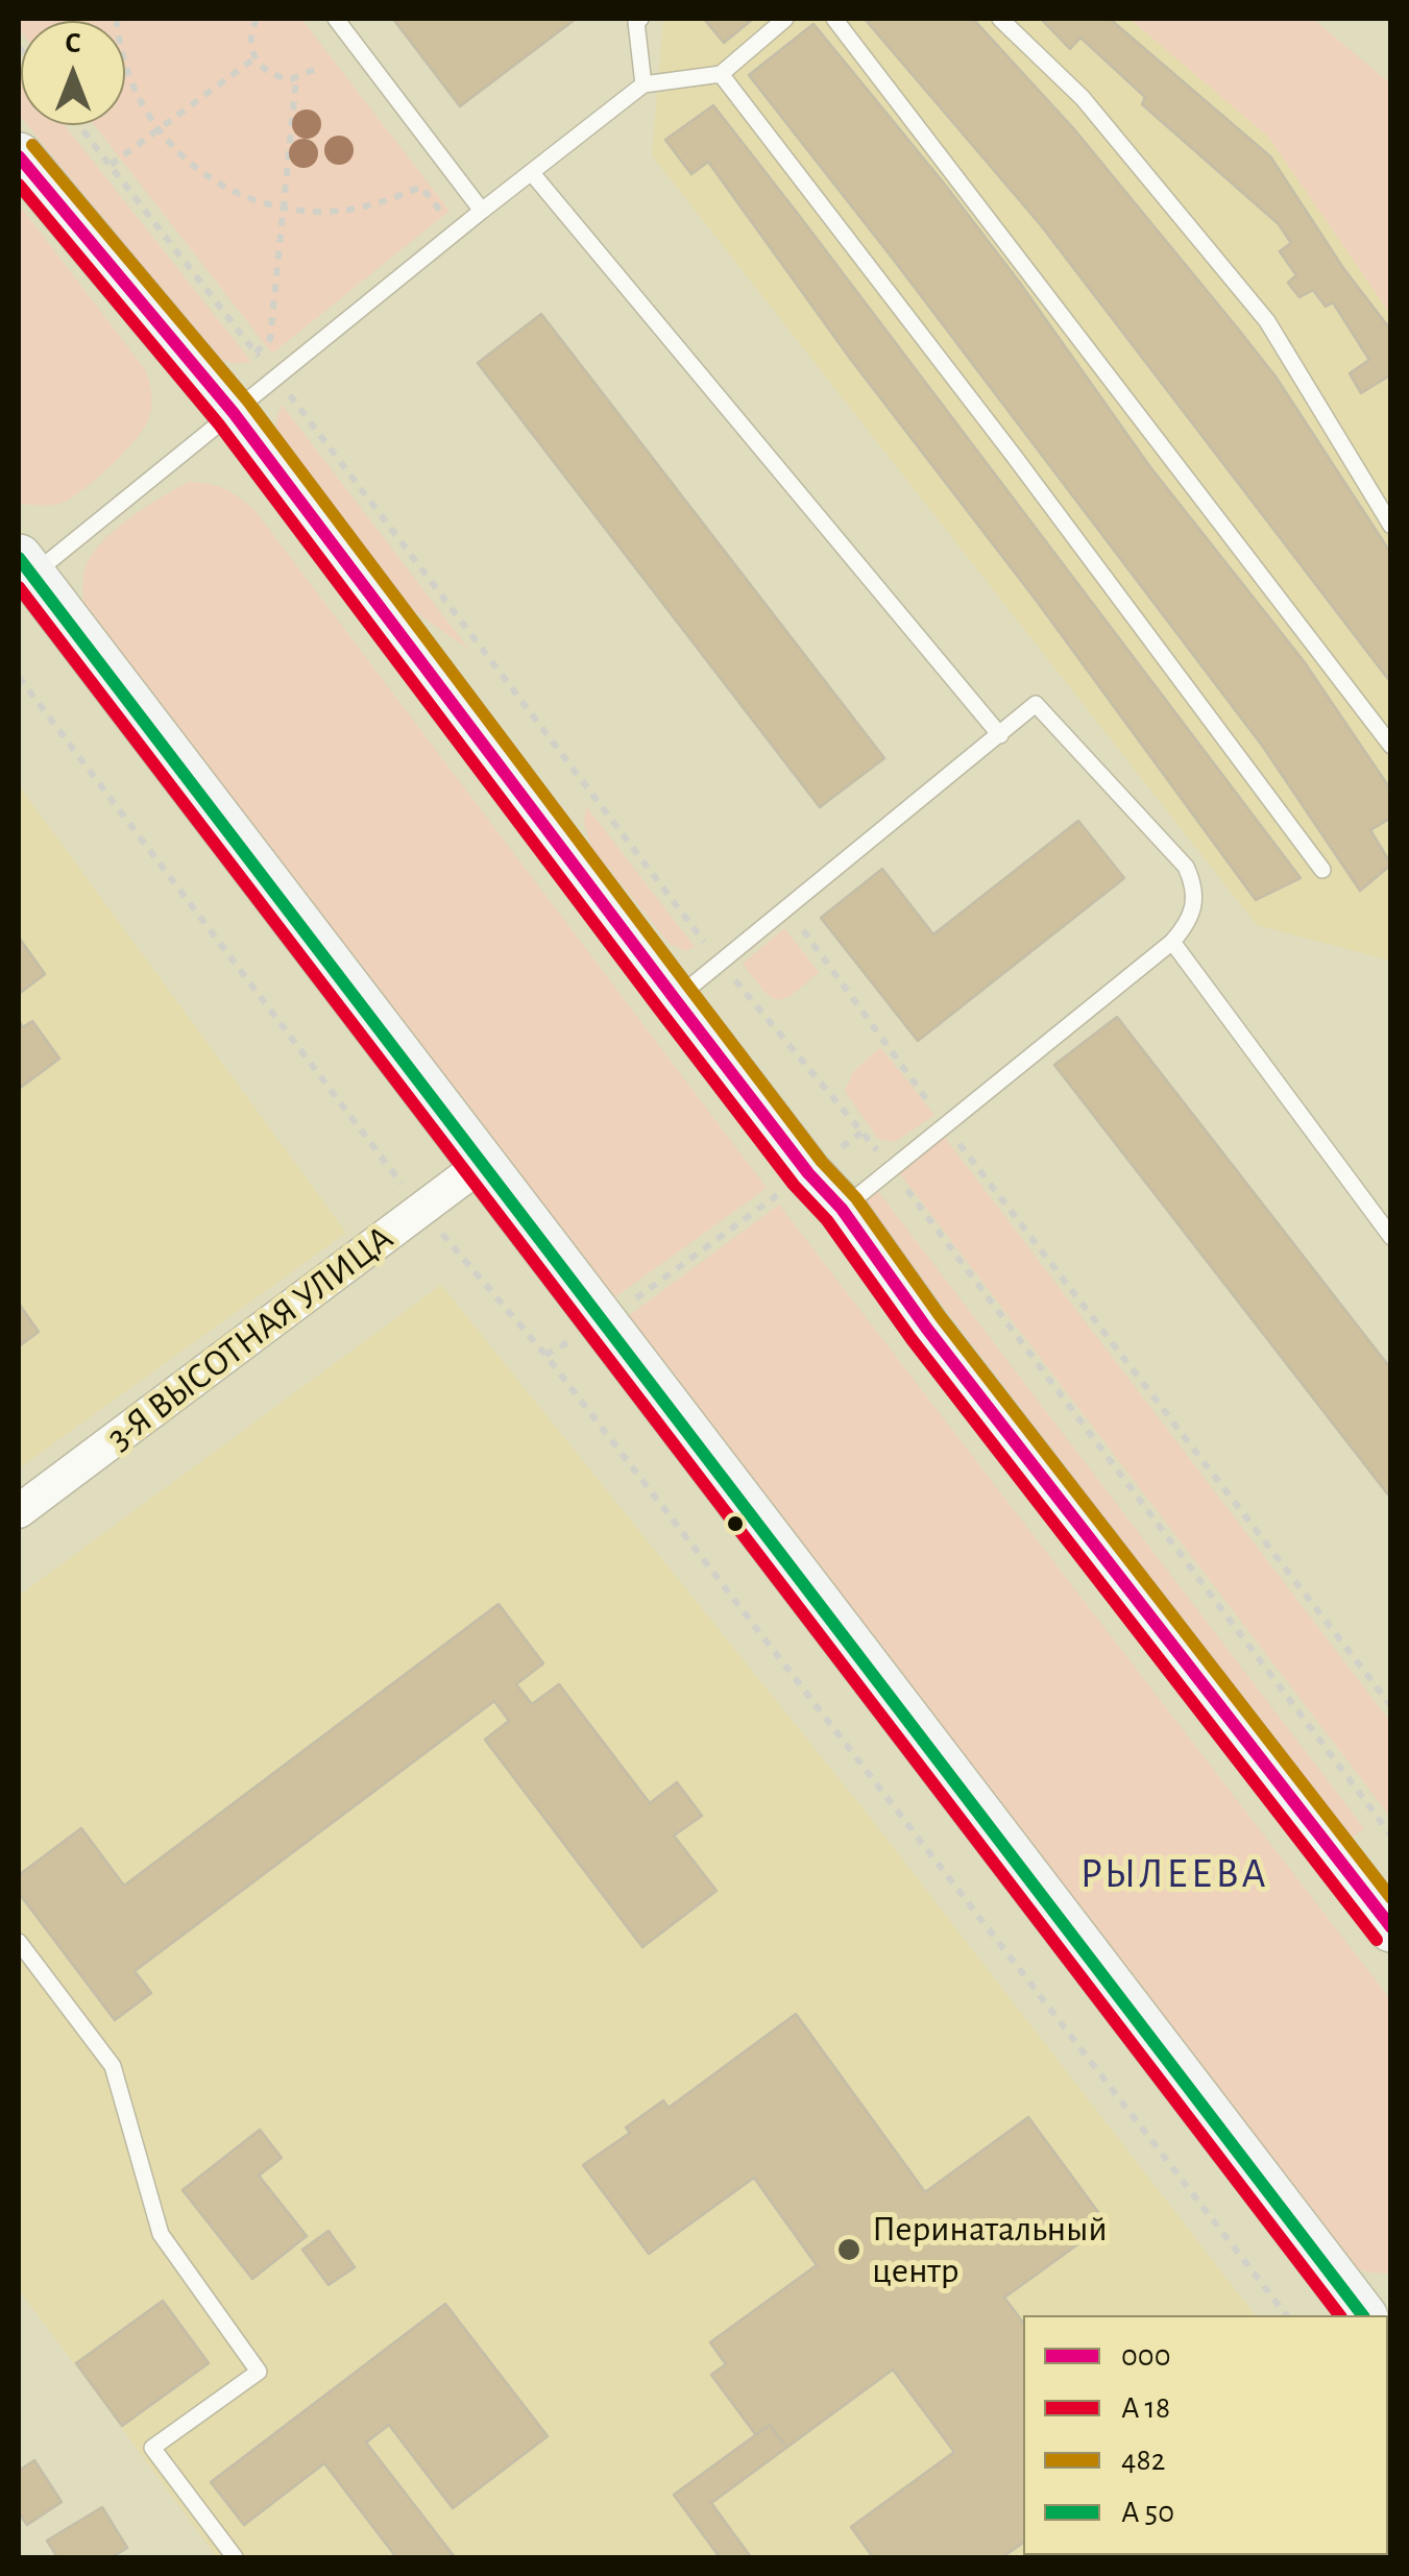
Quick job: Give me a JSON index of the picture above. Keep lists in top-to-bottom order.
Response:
{
  "streets": {
    "street": ["3-Я ВЫСОТНАЯ УЛИЦА"]
  },
  "districts": ["РЫЛЕЕВА"],
  "places": ["Перинатальный центр"],
  "lines": ["transit line 482", "transit line 000"],
  "legend": [
    "000",
    "А 18",
    "482",
    "А 50"
  ],
  "north": "top"
}
